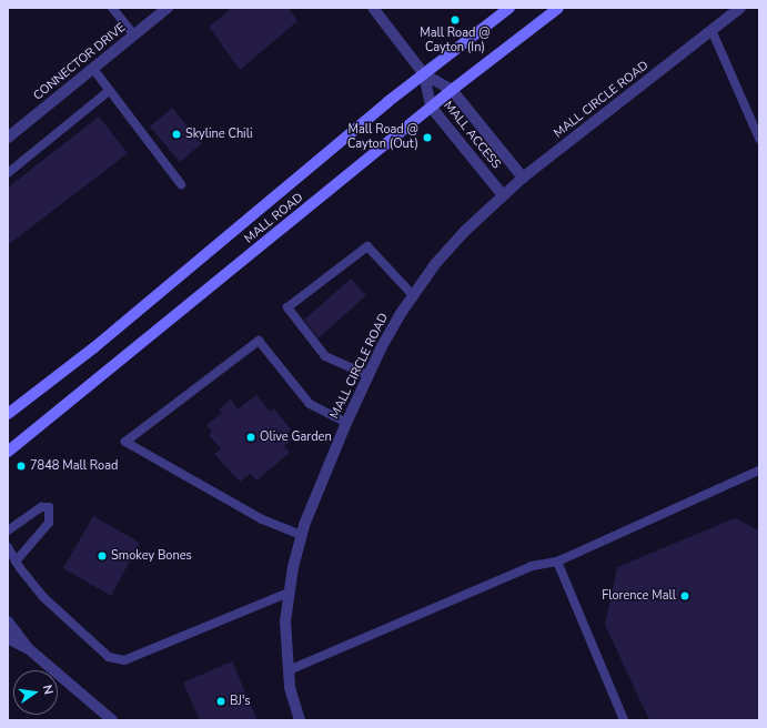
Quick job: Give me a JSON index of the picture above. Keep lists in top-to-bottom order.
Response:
{
  "streets": {
    "main road": ["MALL ROAD"],
    "street": ["CONNECTOR DRIVE", "MALL CIRCLE ROAD", "MALL ACCESS"]
  },
  "crossings": [
    ["MALL CIRCLE ROAD", "MALL ACCESS"],
    ["MALL ACCESS", "MALL ROAD"]
  ],
  "places": [
    "Mall Road @ Cayton (In)",
    "Skyline Chili",
    "Mall Road @ Cayton (Out)",
    "Olive Garden",
    "7848 Mall Road",
    "Smokey Bones",
    "Florence Mall",
    "BJ's"
  ],
  "north": "right"
}
